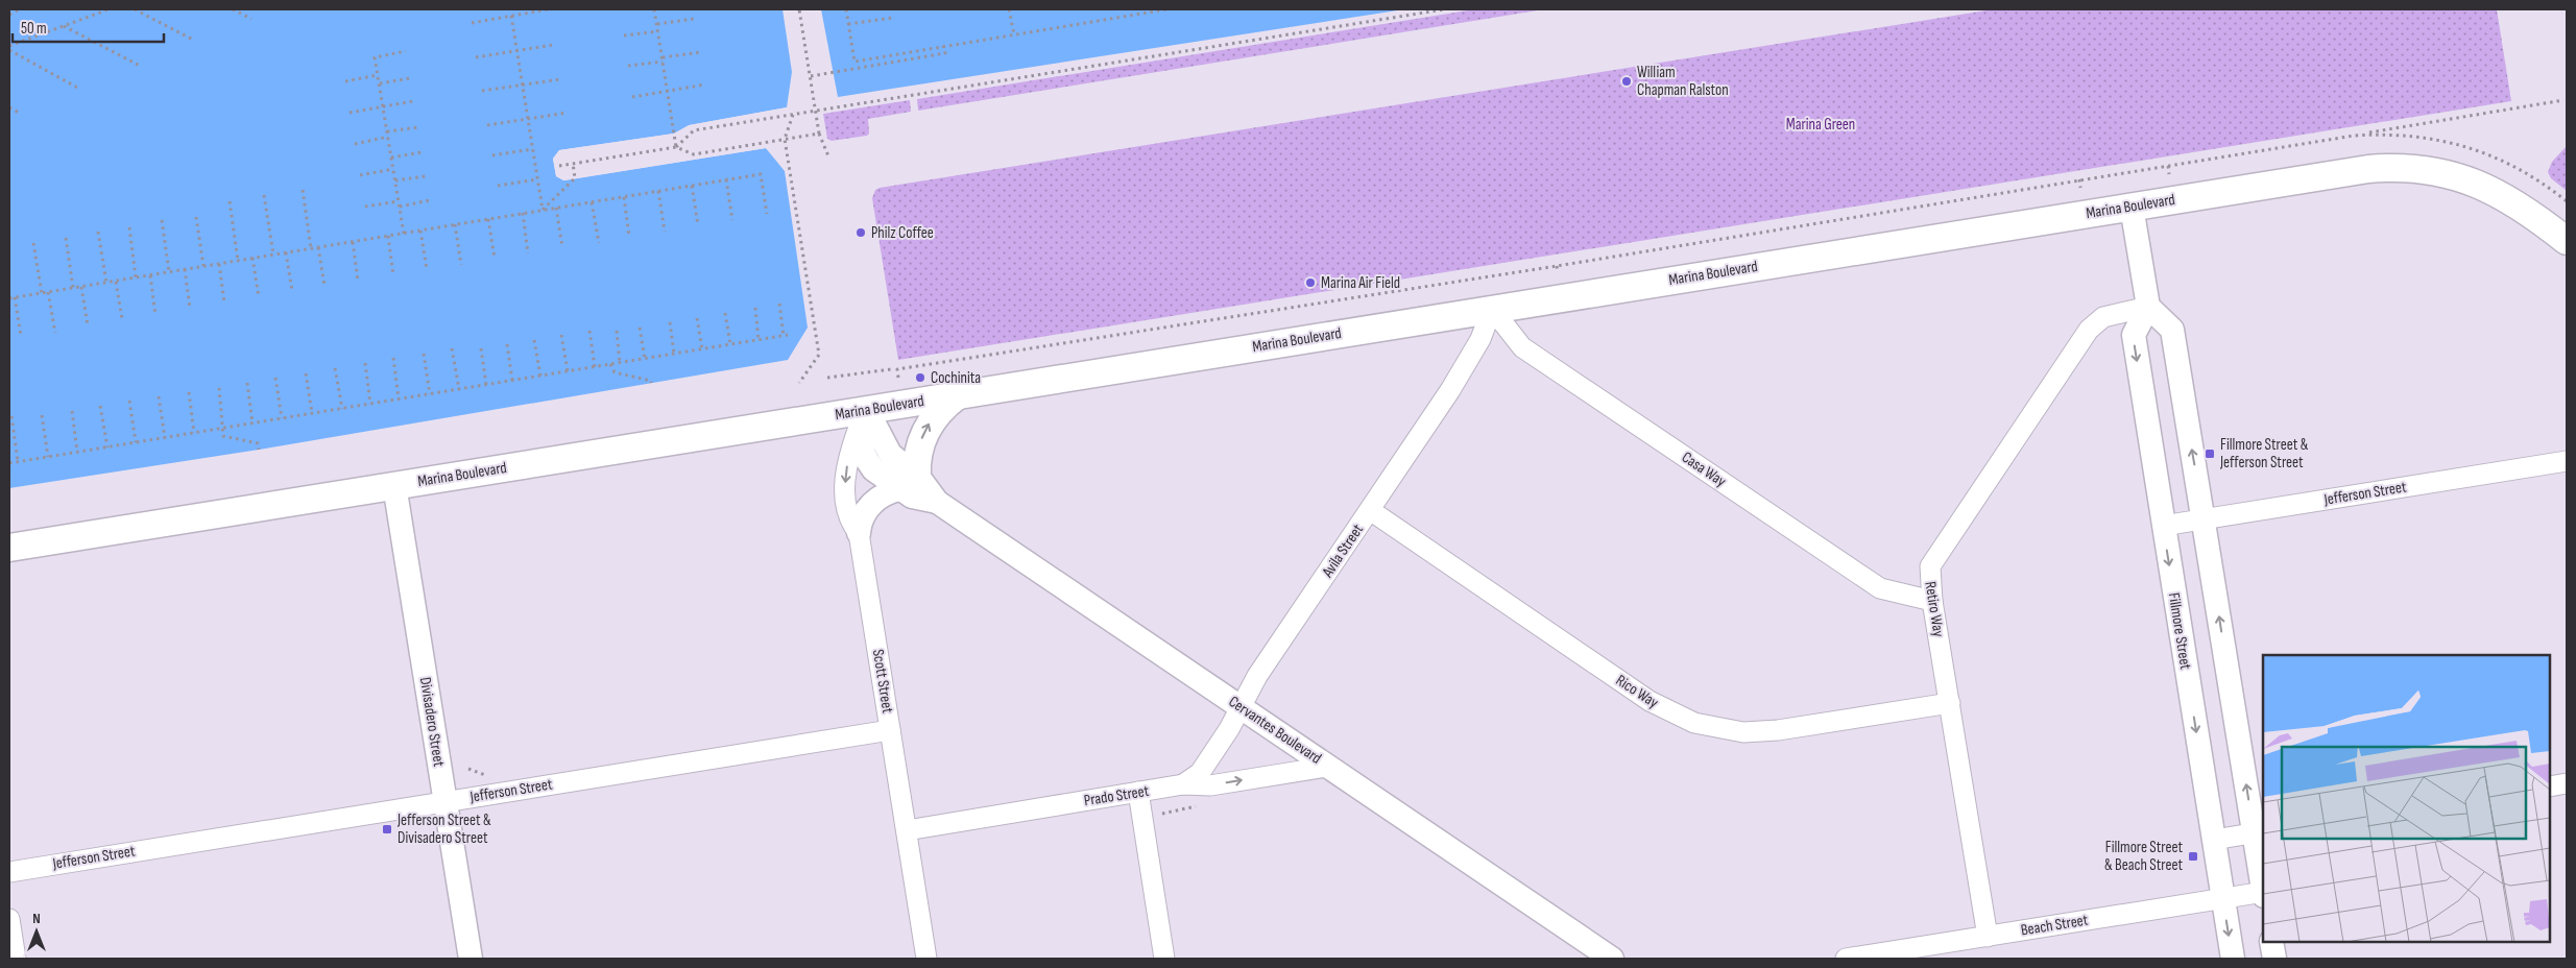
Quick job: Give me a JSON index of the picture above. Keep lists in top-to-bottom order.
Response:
{
  "streets": {
    "main road": ["Marina Boulevard"],
    "street": [
      "Casa Way",
      "Jefferson Street",
      "Avila Street",
      "Retiro Way",
      "Fillmore Street",
      "Scott Street",
      "Rico Way",
      "Divisadero Street",
      "Cervantes Boulevard",
      "Prado Street",
      "Beach Street"
    ]
  },
  "crossings": [
    ["Marina Boulevard", "Casa Way"],
    ["Marina Boulevard", "Avila Street"],
    ["Marina Boulevard", "Scott Street"],
    ["Marina Boulevard", "Divisadero Street"],
    ["Marina Boulevard", "Cervantes Boulevard"],
    ["Casa Way", "Avila Street"],
    ["Casa Way", "Retiro Way"],
    ["Jefferson Street", "Fillmore Street"],
    ["Jefferson Street", "Scott Street"],
    ["Jefferson Street", "Divisadero Street"],
    ["Avila Street", "Rico Way"],
    ["Avila Street", "Cervantes Boulevard"],
    ["Avila Street", "Prado Street"],
    ["Retiro Way", "Fillmore Street"],
    ["Retiro Way", "Rico Way"],
    ["Retiro Way", "Beach Street"],
    ["Fillmore Street", "Beach Street"],
    ["Scott Street", "Cervantes Boulevard"],
    ["Scott Street", "Prado Street"],
    ["Cervantes Boulevard", "Prado Street"]
  ],
  "parks": ["Marina Green"],
  "places": {
    "other": [
      "William Chapman Ralston",
      "Philz Coffee",
      "Marina Air Field",
      "Cochinita"
    ],
    "transit": ["Fillmore Street & Jefferson Street", "Jefferson Street & Divisadero Street", "Fillmore Street & Beach Street"]
  },
  "scale_bar": "50 m",
  "north": "top"
}
